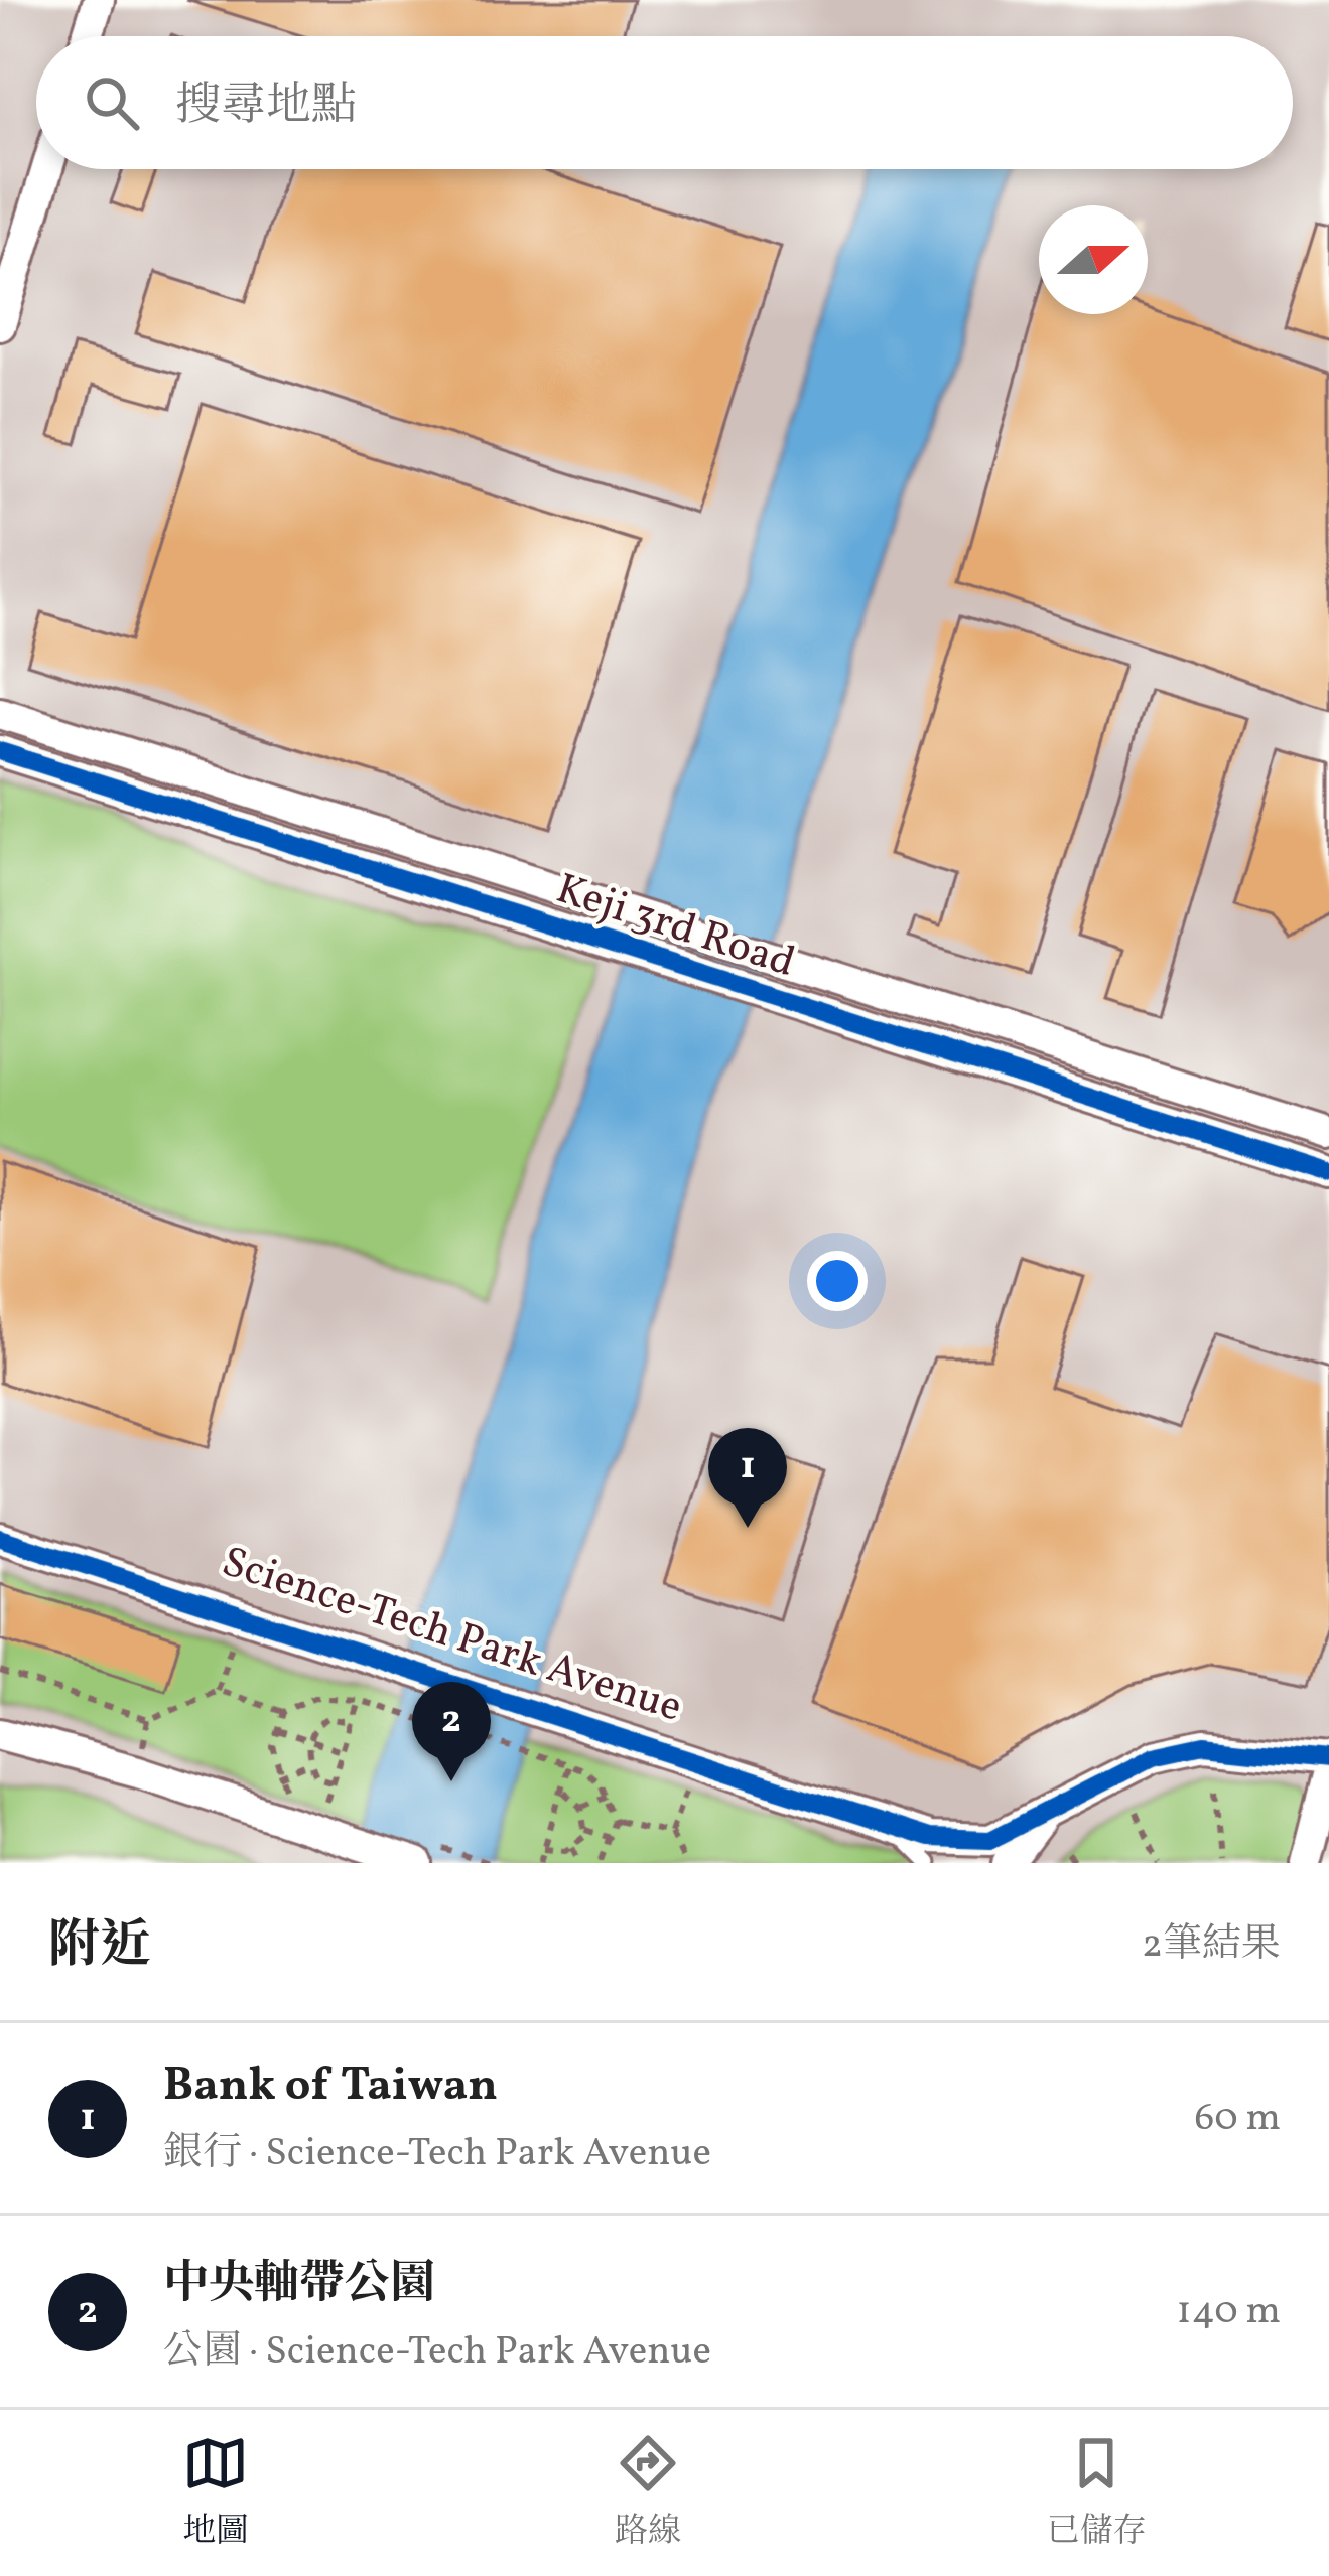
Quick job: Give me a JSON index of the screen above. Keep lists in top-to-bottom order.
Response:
{
  "streets": {
    "street": ["Keji 3rd Road", "Science-Tech Park Avenue"]
  },
  "north": "right",
  "page": {
    "search": "搜尋地點",
    "pins": ["1", "2"],
    "heading": ["附近", "2筆結果"],
    "list": [
      {
        "mark": "1",
        "name": "Bank of Taiwan",
        "note": "銀行 · Science-Tech Park Avenue",
        "value": "60 m"
      },
      {
        "mark": "2",
        "name": "中央軸帶公園",
        "note": "公園 · Science-Tech Park Avenue",
        "value": "140 m"
      }
    ],
    "nav": ["地圖", "路線", "已儲存"]
  }
}
